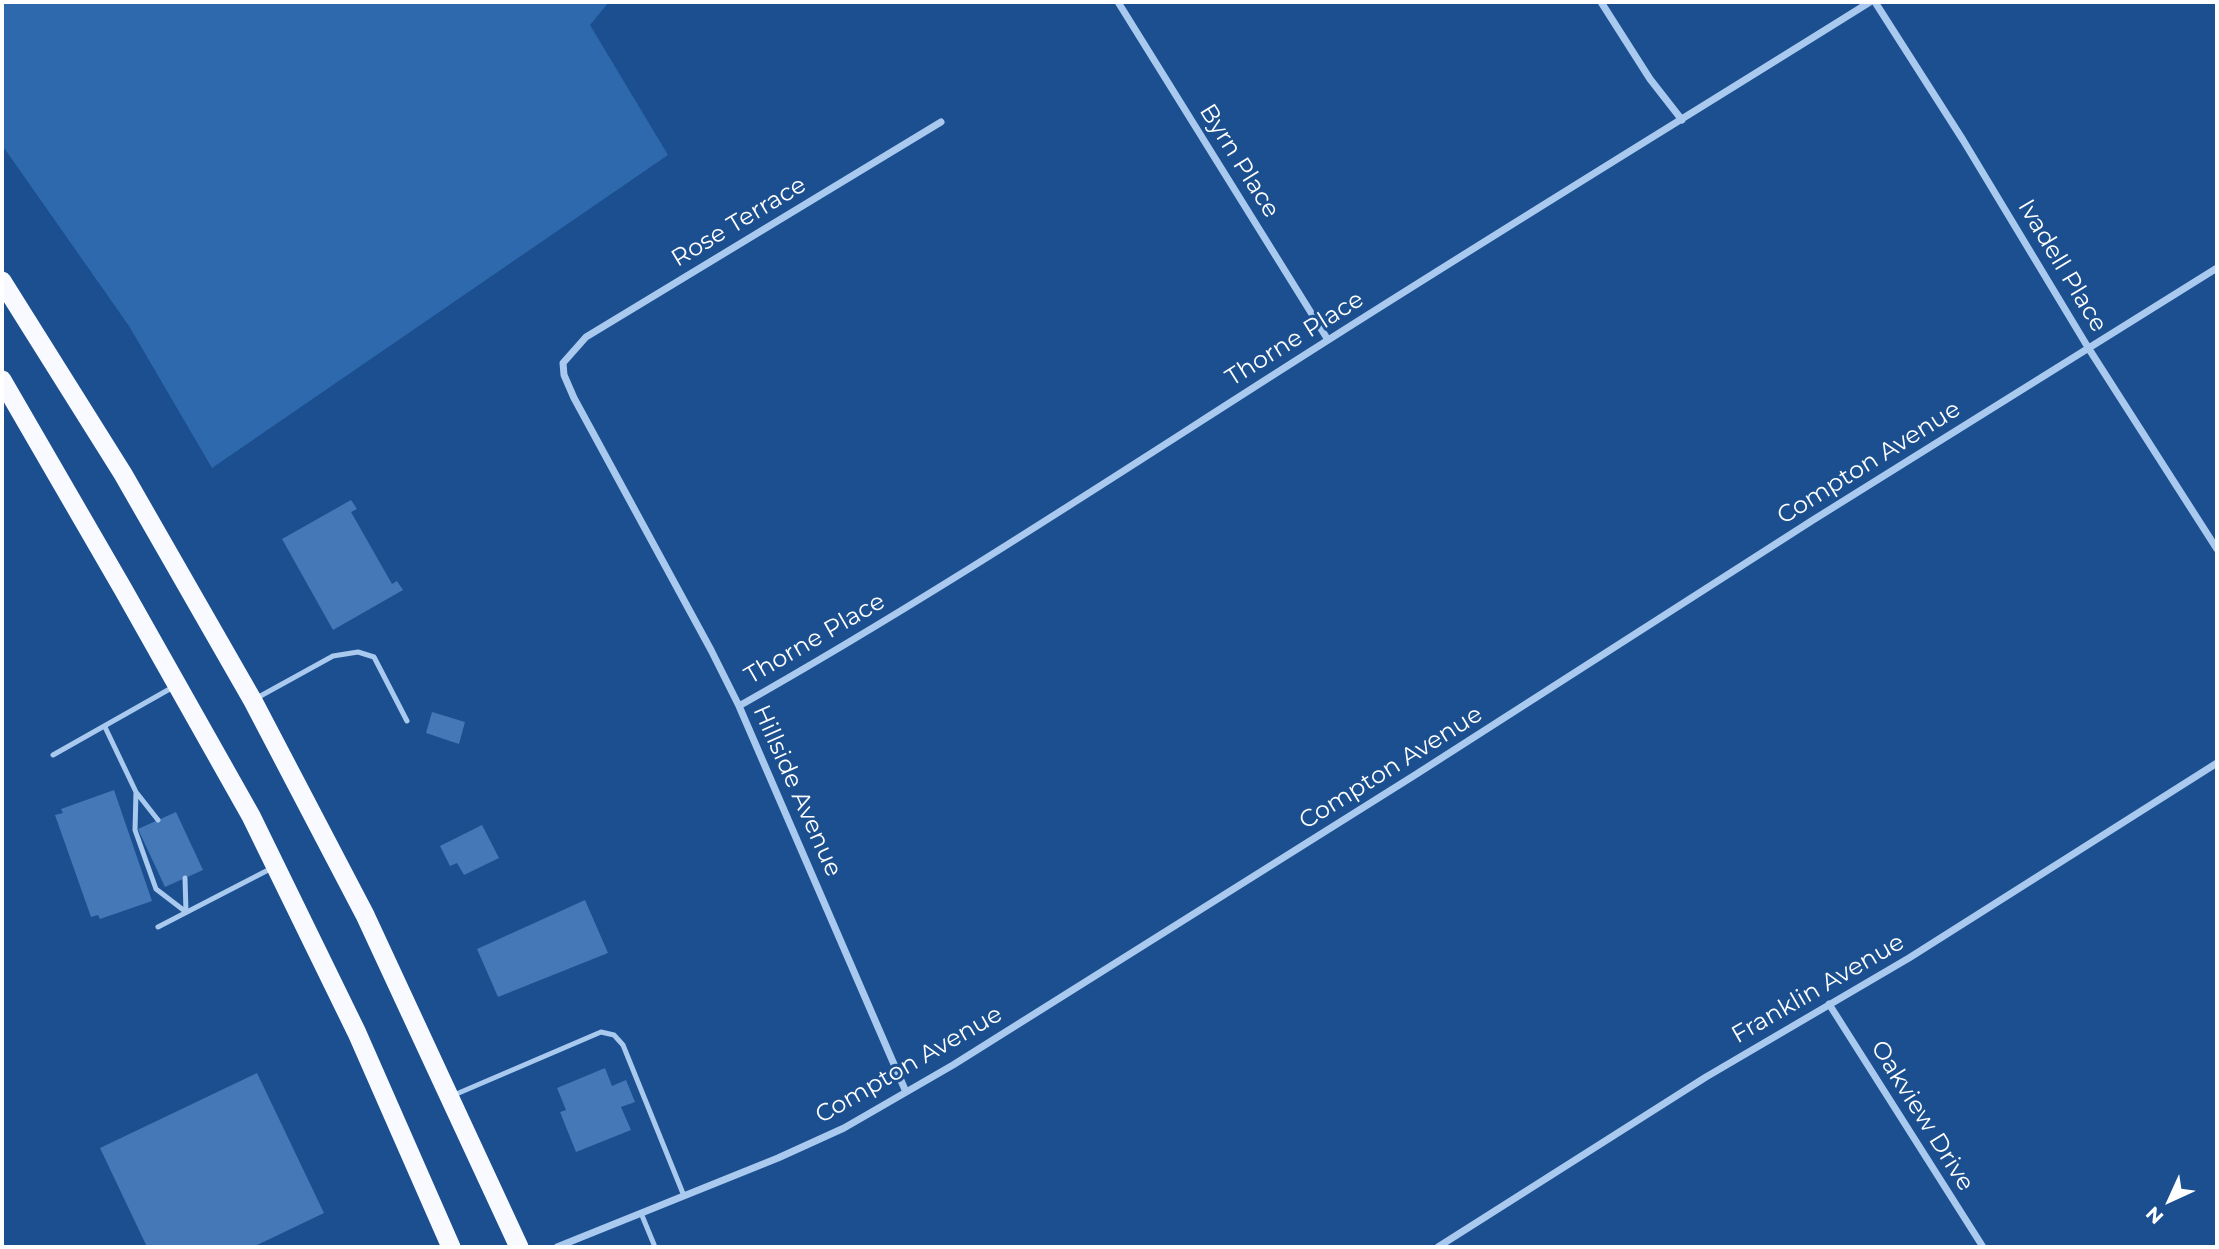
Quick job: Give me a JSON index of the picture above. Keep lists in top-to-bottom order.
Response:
{
  "streets": {
    "street": [
      "Byrn Place",
      "Rose Terrace",
      "Ivadell Place",
      "Thorne Place",
      "Compton Avenue",
      "Hillside Avenue",
      "Franklin Avenue",
      "Oakview Drive"
    ]
  },
  "crossings": [
    ["Byrn Place", "Thorne Place"],
    ["Rose Terrace", "Hillside Avenue"],
    ["Ivadell Place", "Thorne Place"],
    ["Ivadell Place", "Compton Avenue"],
    ["Thorne Place", "Hillside Avenue"],
    ["Compton Avenue", "Hillside Avenue"],
    ["Franklin Avenue", "Oakview Drive"]
  ],
  "north": "bottom left"
}
